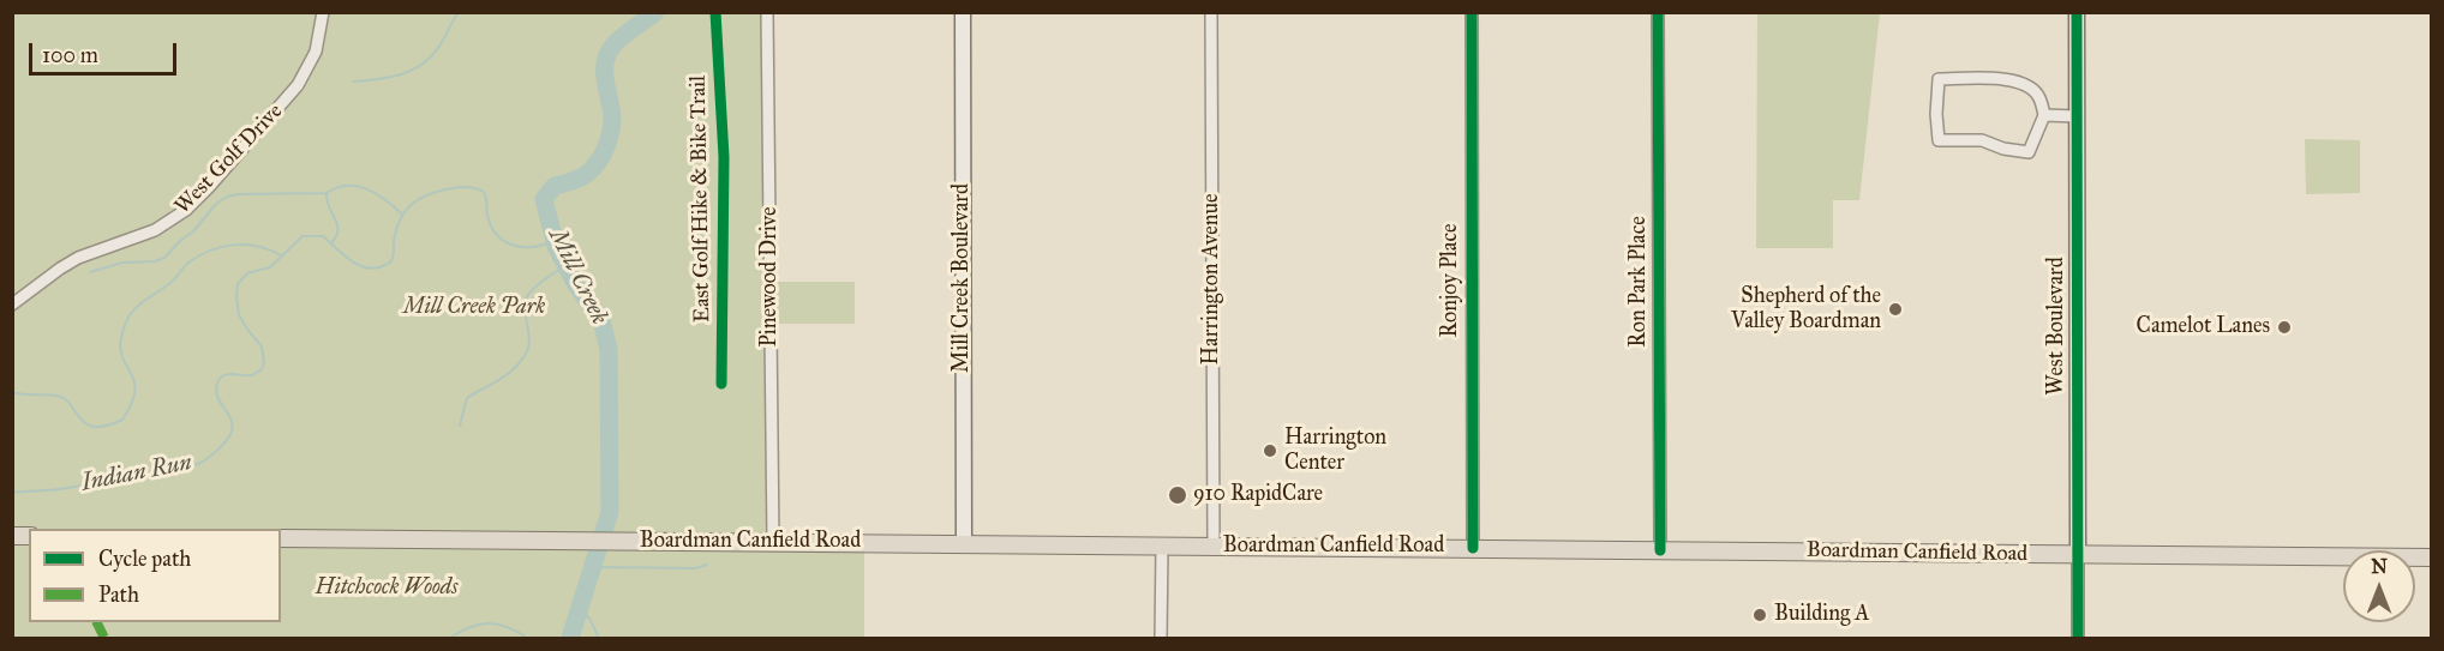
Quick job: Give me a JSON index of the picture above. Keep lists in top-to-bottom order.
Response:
{
  "streets": {
    "main road": ["Boardman Canfield Road"],
    "street": [
      "West Golf Drive",
      "Pinewood Drive",
      "Mill Creek Boulevard",
      "Harrington Avenue",
      "Ronjoy Place",
      "Ron Park Place",
      "West Boulevard"
    ],
    "cycle path": ["East Golf Hike & Bike Trail"]
  },
  "crossings": [
    ["Pinewood Drive", "Boardman Canfield Road"],
    ["Mill Creek Boulevard", "Boardman Canfield Road"],
    ["Harrington Avenue", "Boardman Canfield Road"],
    ["Ronjoy Place", "Boardman Canfield Road"],
    ["Ron Park Place", "Boardman Canfield Road"],
    ["West Boulevard", "Boardman Canfield Road"]
  ],
  "water": ["Mill Creek", "Indian Run"],
  "parks": ["Mill Creek Park", "Hitchcock Woods"],
  "places": [
    "Shepherd of the Valley Boardman",
    "Camelot Lanes",
    "Harrington Center",
    "910 RapidCare",
    "Building A"
  ],
  "legend": ["Cycle path", "Path"],
  "scale_bar": "100 m",
  "north": "top"
}
